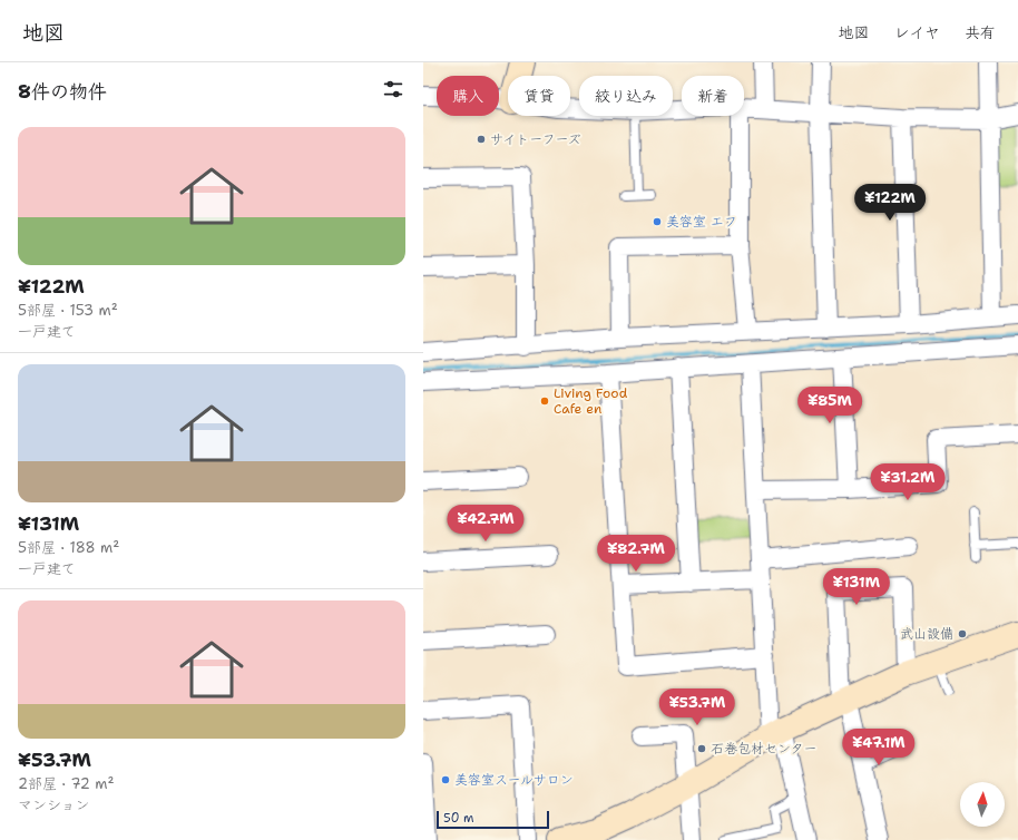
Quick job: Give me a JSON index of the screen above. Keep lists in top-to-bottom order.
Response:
{
  "places": [
    "サイトーフーズ",
    "美容室 エフ",
    "Living Food Cafe en",
    "武山設備",
    "石巻包材センター",
    "美容室スールサロン"
  ],
  "scale_bar": "50 m",
  "north": "top",
  "page": {
    "header": "地図",
    "nav": ["地図", "レイヤ", "共有"],
    "heading": "8件の物件",
    "chip": [
      "購入",
      "賃貸",
      "絞り込み",
      "新着"
    ],
    "list": [
      {
        "name": "¥122M",
        "note": "5部屋 · 153 m² · 一戸建て"
      },
      {
        "name": "¥131M",
        "note": "5部屋 · 188 m² · 一戸建て"
      },
      {
        "name": "¥53.7M",
        "note": "2部屋 · 72 m² · マンション"
      }
    ],
    "price": [
      "¥122M",
      "¥85M",
      "¥31.2M",
      "¥42.7M",
      "¥82.7M",
      "¥131M",
      "¥53.7M",
      "¥47.1M"
    ],
    "scale": "50 m"
  }
}
